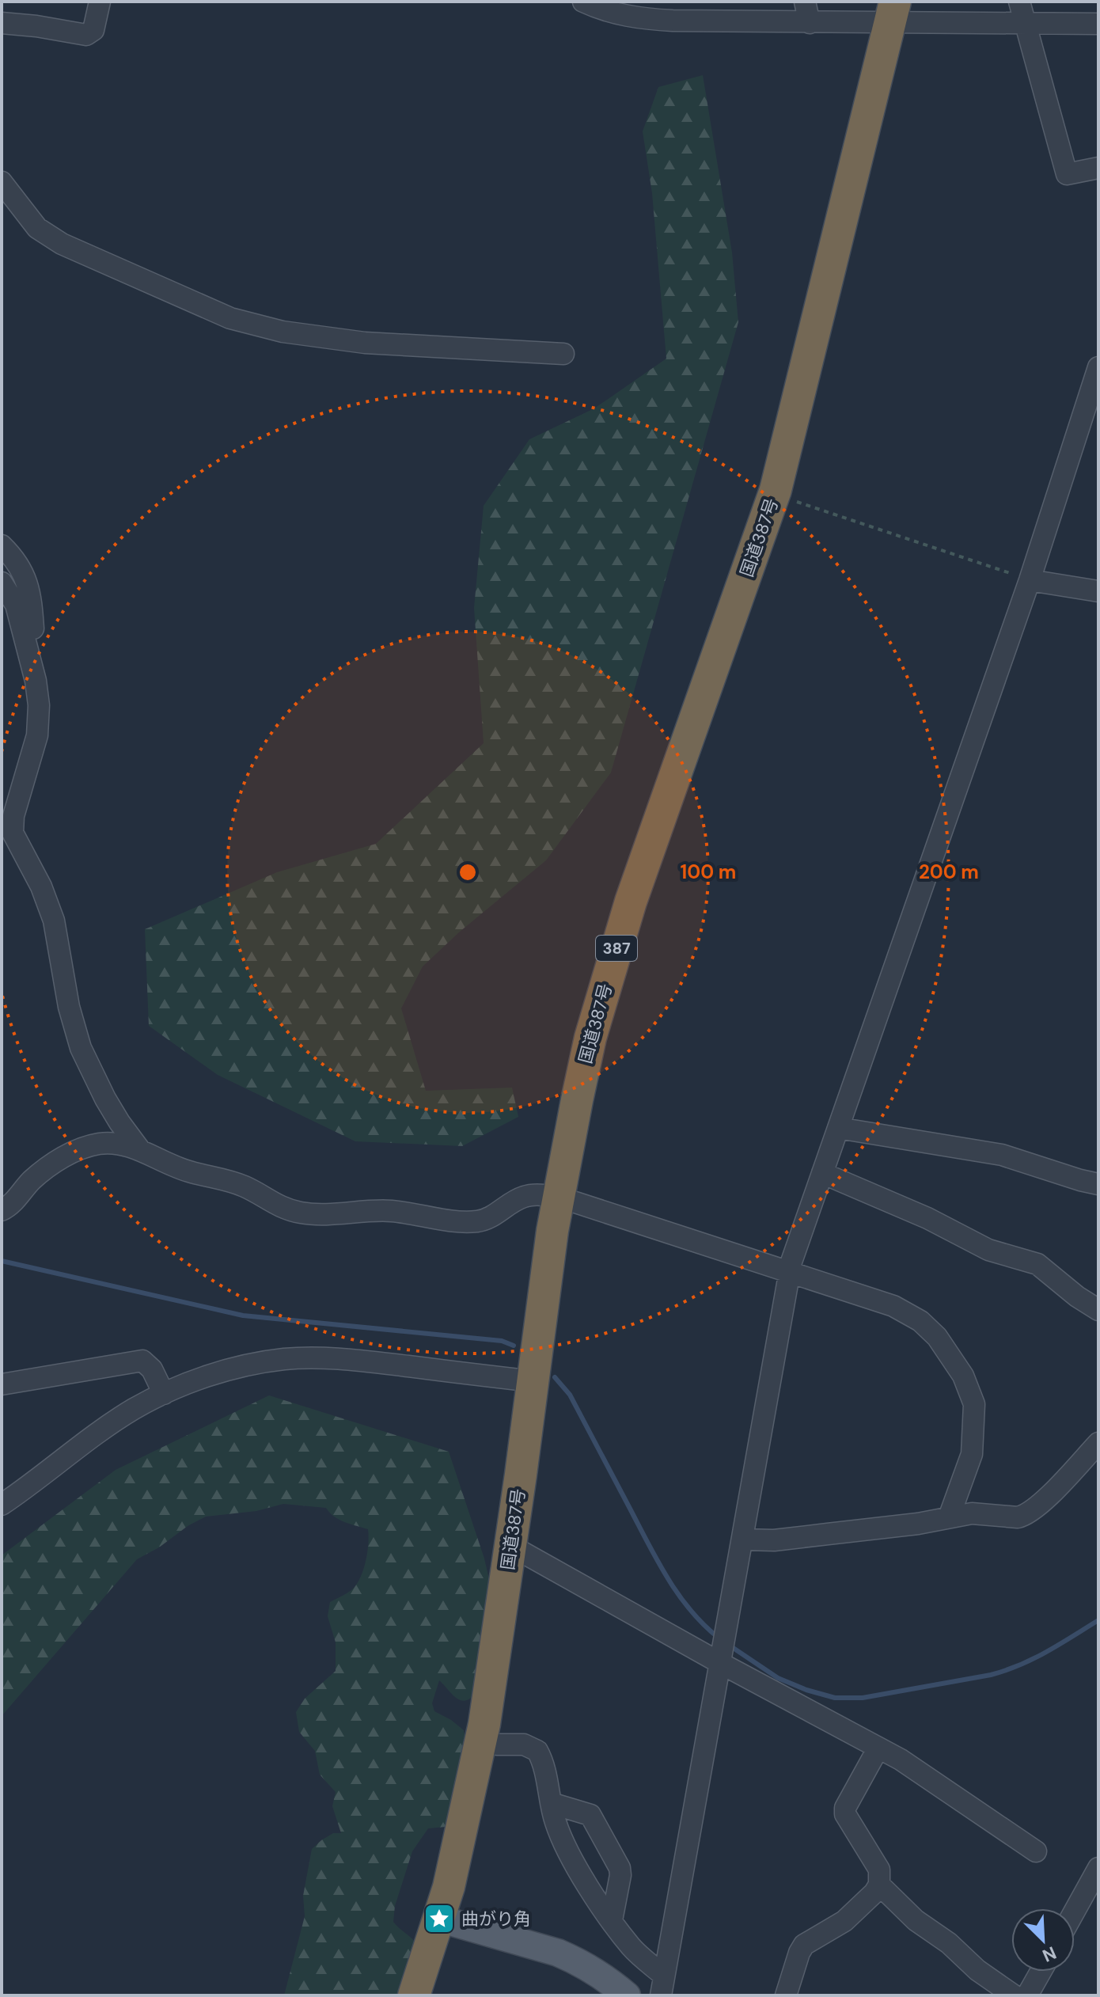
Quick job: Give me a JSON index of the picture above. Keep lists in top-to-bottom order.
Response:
{
  "streets": {
    "highway": ["国道387号", "387"]
  },
  "places": {
    "place": ["曲がり角"]
  },
  "north": "bottom right",
  "rings": ["100 m", "200 m"]
}
